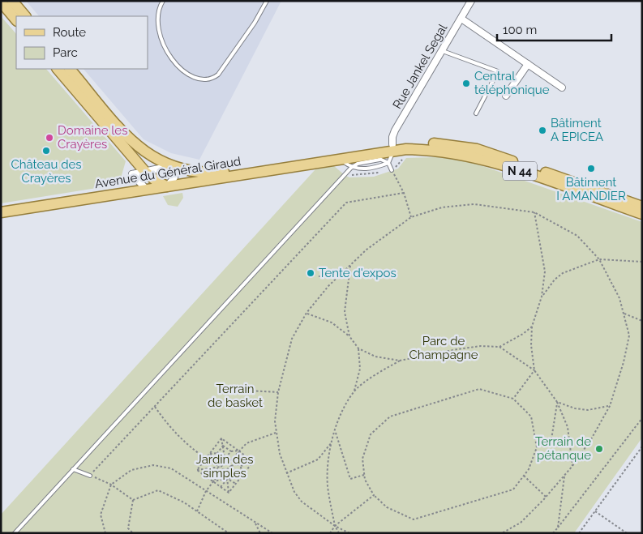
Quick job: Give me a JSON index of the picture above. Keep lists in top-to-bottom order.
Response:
{
  "streets": {
    "main road": ["N 44", "Avenue du Général Giraud"],
    "street": ["Rue Jankel Segal"]
  },
  "crossings": [
    ["Rue Jankel Segal", "N 44"],
    ["Rue Jankel Segal", "Avenue du Général Giraud"],
    ["N 44", "Avenue du Général Giraud"]
  ],
  "parks": ["Parc de Champagne", "Terrain de basket", "Jardin des simples"],
  "places": [
    "Central téléphonique",
    "Bâtiment A EPICEA",
    "Domaine les Crayères",
    "Château des Crayères",
    "Bâtiment I AMANDIER",
    "Tente d'expos",
    "Terrain de pétanque"
  ],
  "legend": ["Route", "Parc"],
  "scale_bar": "100 m"
}
